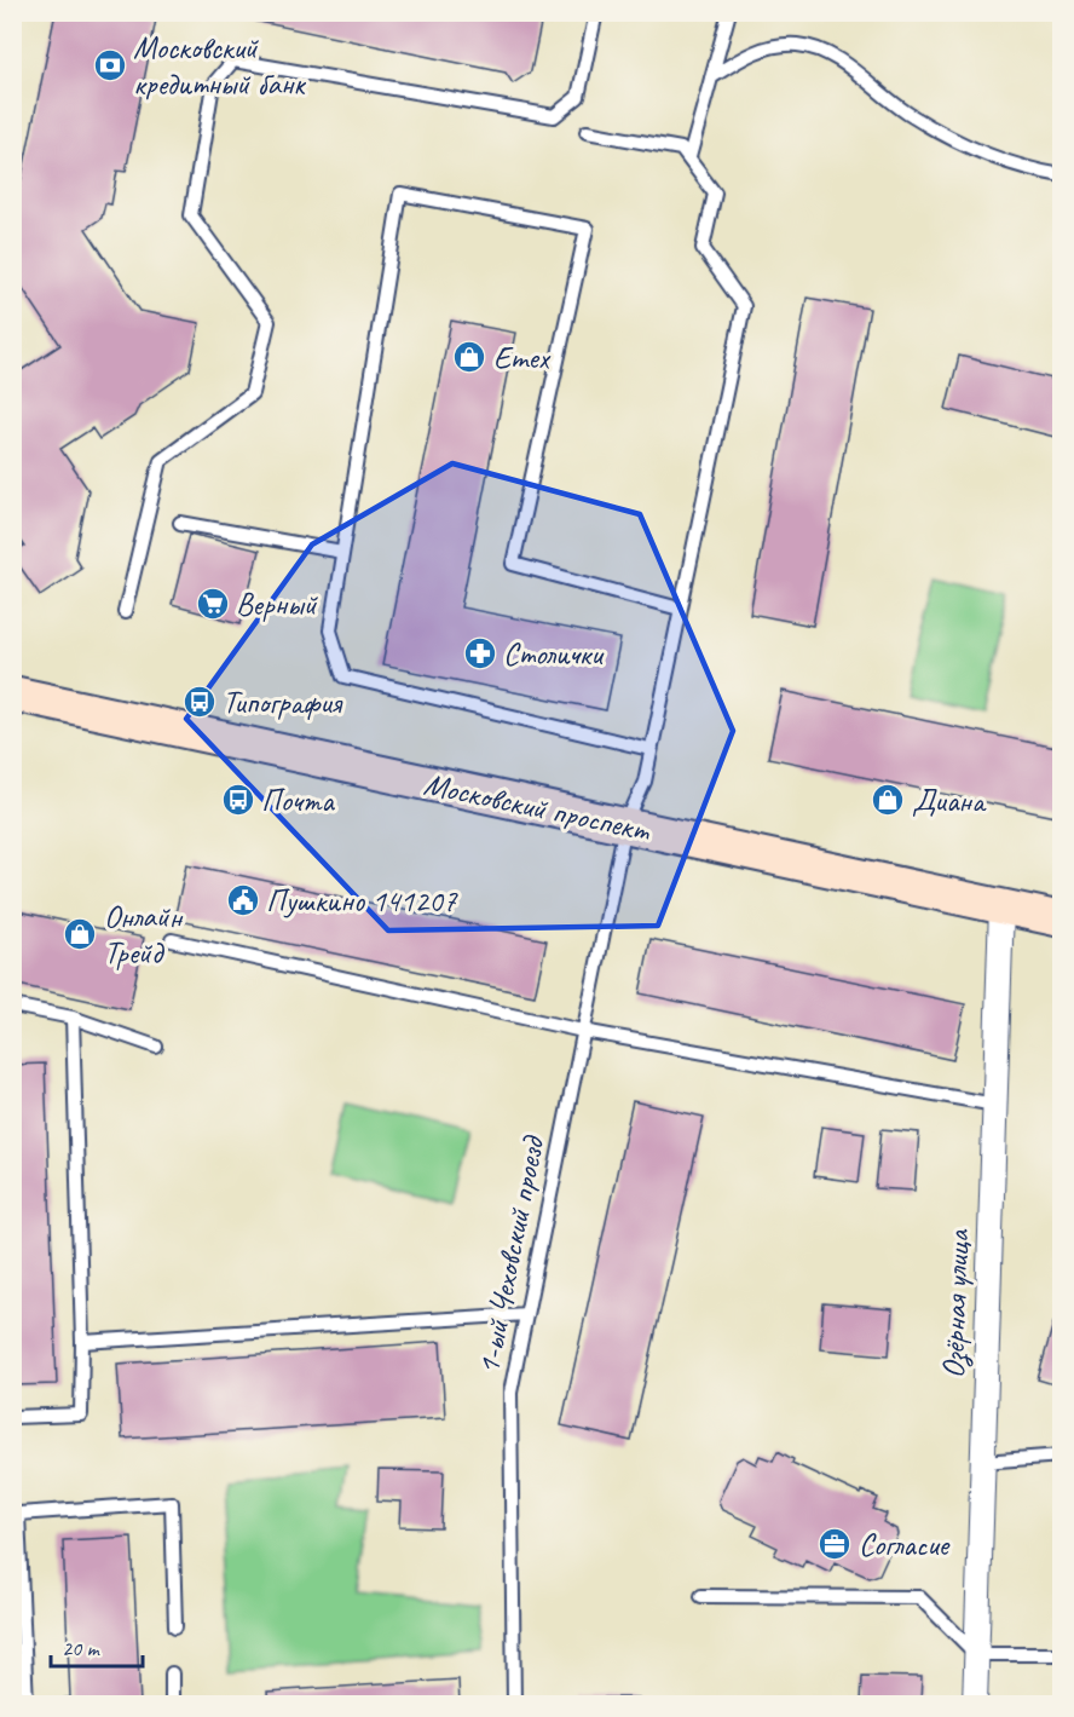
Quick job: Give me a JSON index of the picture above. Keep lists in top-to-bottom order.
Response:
{
  "streets": {
    "main road": ["Московский проспект"],
    "street": ["Озёрная улица"],
    "lane": ["1-ый Чеховский проезд"]
  },
  "crossings": [
    ["Московский проспект", "1-ый Чеховский проезд"],
    ["Московский проспект", "Озёрная улица"]
  ],
  "places": {
    "bank": ["Московский кредитный банк"],
    "shop": ["Emex", "Диана", "Онлайн Трейд"],
    "supermarket": ["Верный"],
    "pharmacy": ["Столички"],
    "bus stop": ["Типография", "Почта"],
    "public building": ["Пушкино 141207"],
    "office": ["Согласие"]
  },
  "scale_bar": "20 m"
}
